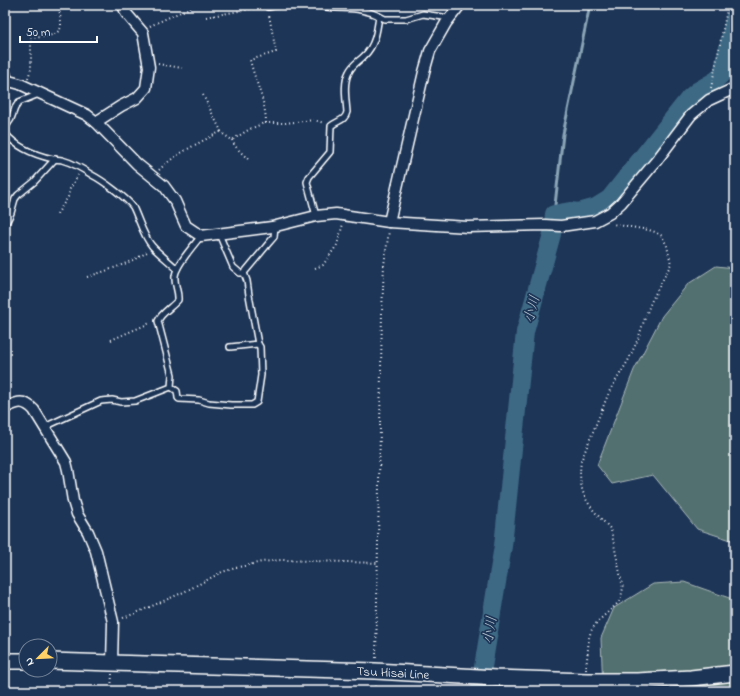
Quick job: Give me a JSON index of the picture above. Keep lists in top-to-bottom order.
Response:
{
  "streets": {
    "main road": ["Tsu Hisai Line"]
  },
  "water": ["小川"],
  "scale_bar": "50 m",
  "north": "bottom left"
}
